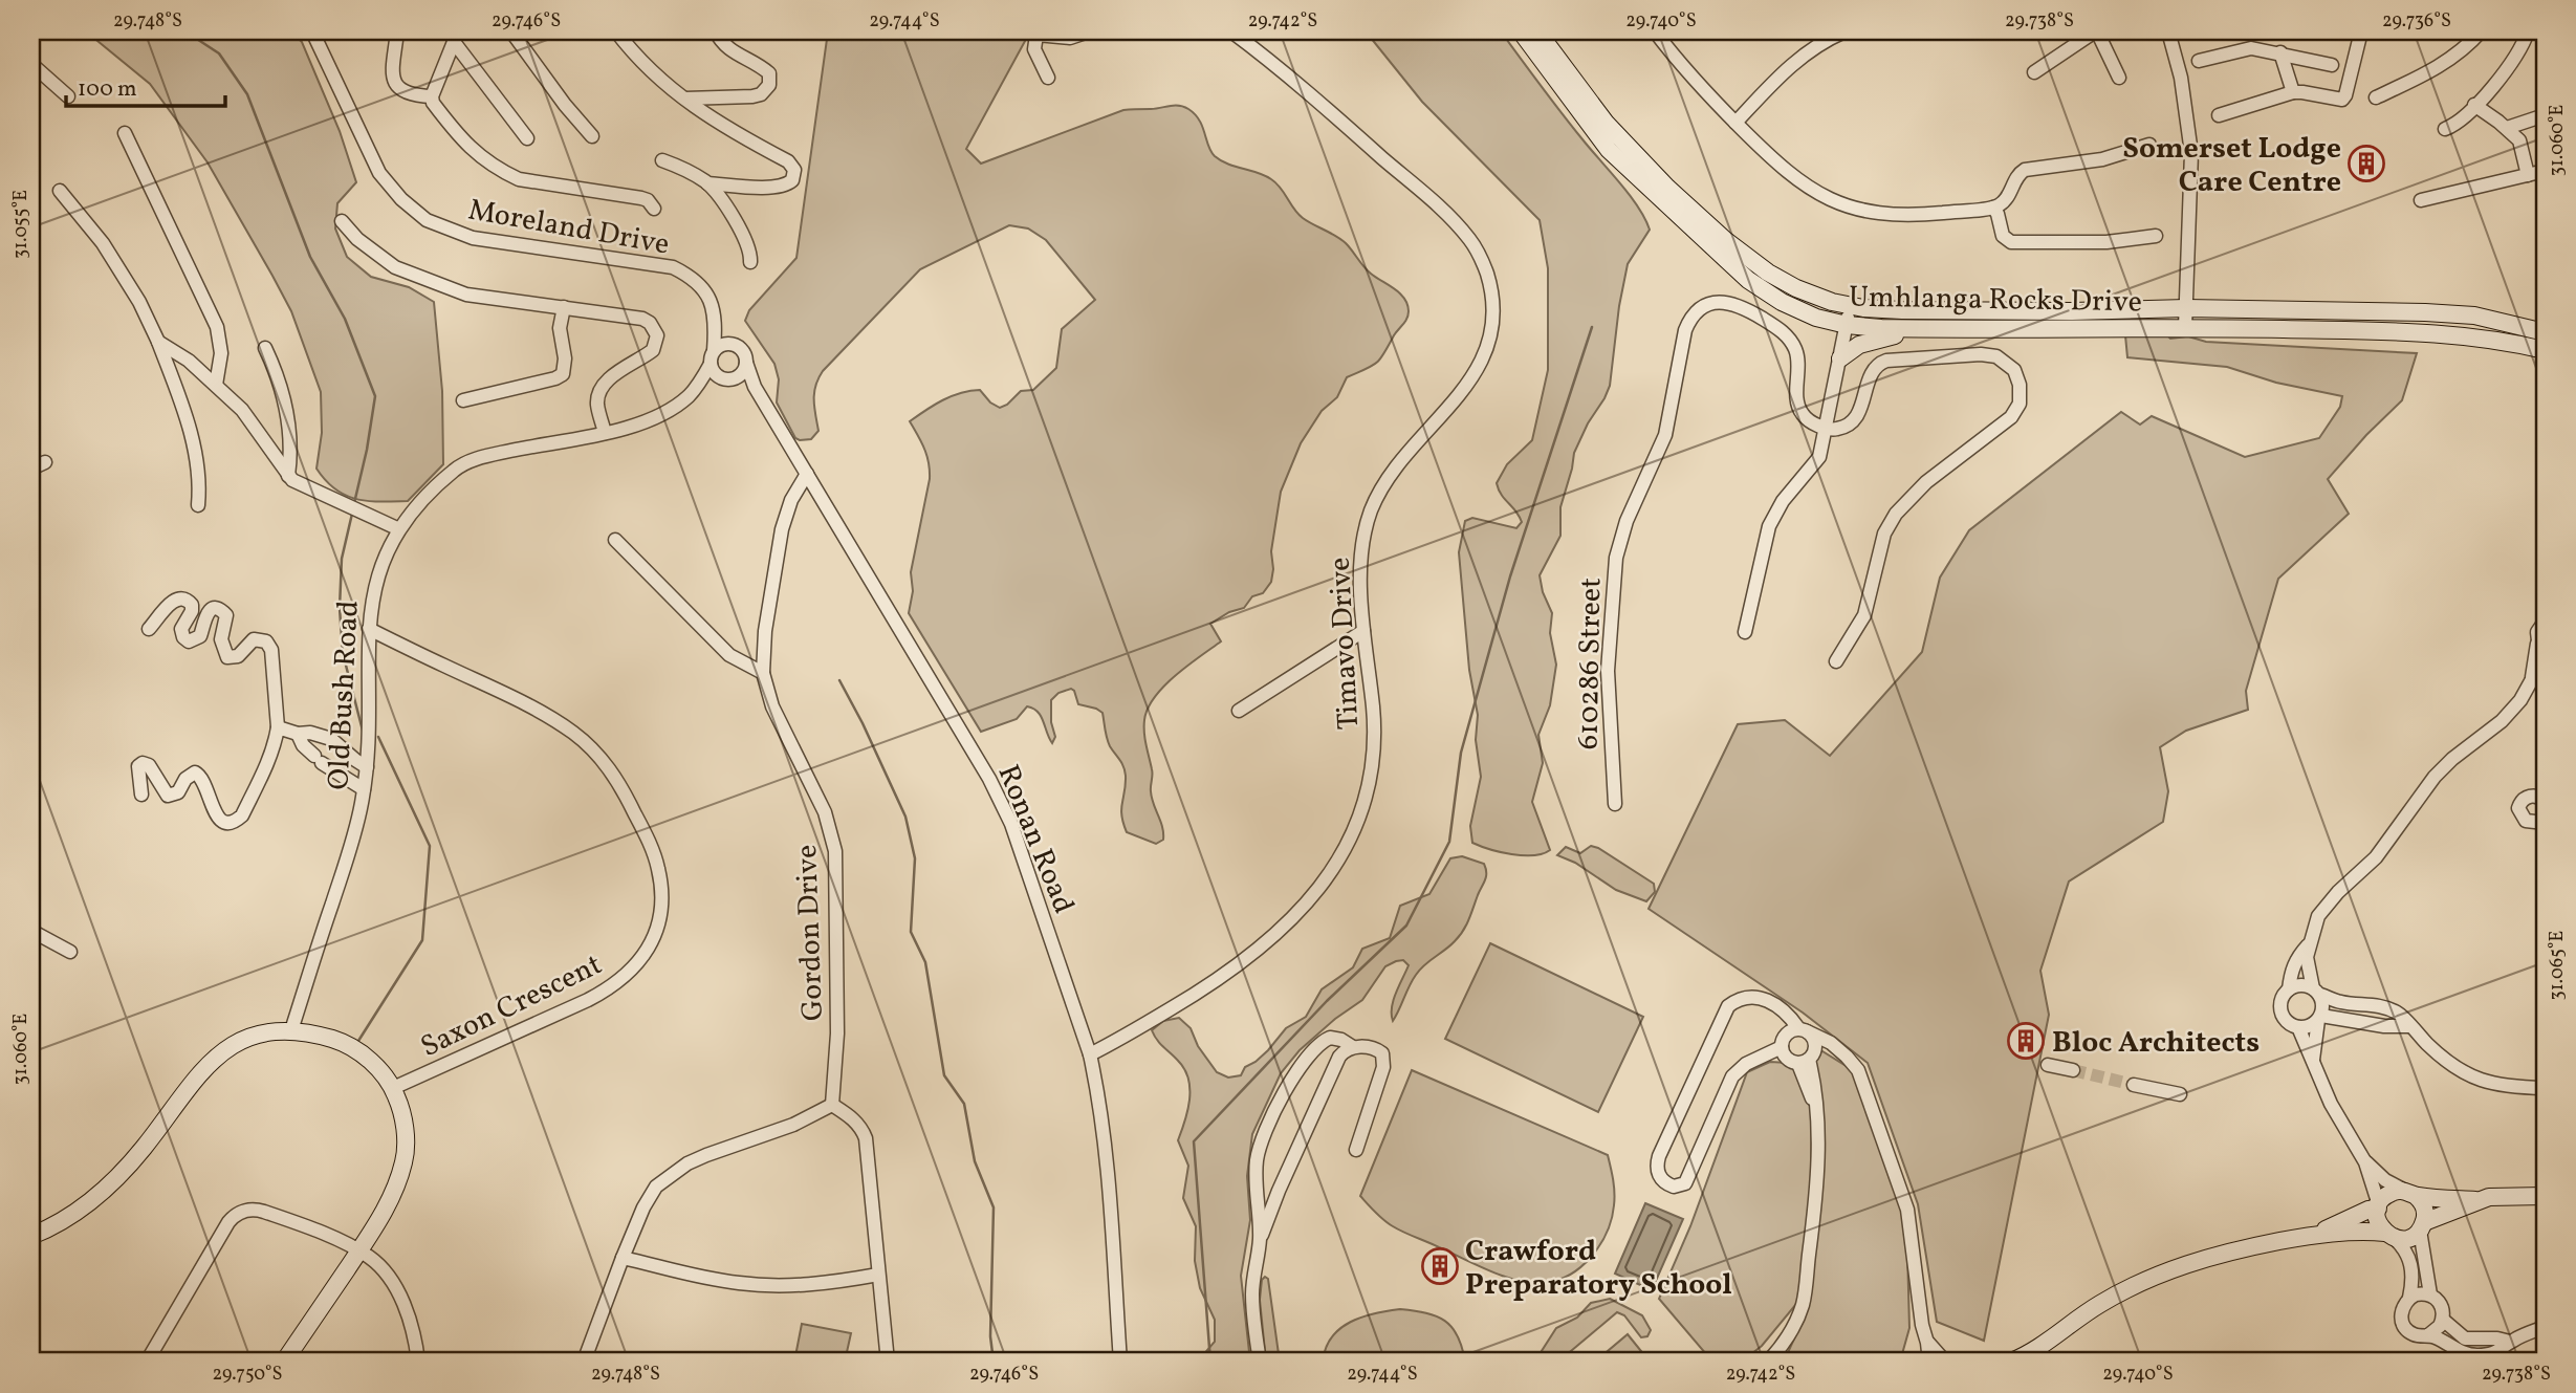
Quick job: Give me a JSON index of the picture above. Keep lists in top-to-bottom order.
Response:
{
  "streets": {
    "main road": ["Umhlanga Rocks Drive"],
    "street": [
      "Moreland Drive",
      "Timavo Drive",
      "610286 Street",
      "Old Bush Road",
      "Ronan Road",
      "Gordon Drive",
      "Saxon Crescent"
    ]
  },
  "crossings": [
    ["Moreland Drive", "Old Bush Road"],
    ["Moreland Drive", "Ronan Road"],
    ["Timavo Drive", "Ronan Road"],
    ["Old Bush Road", "Ronan Road"],
    ["Old Bush Road", "Saxon Crescent"],
    ["Ronan Road", "Gordon Drive"]
  ],
  "places": {
    "building": ["Somerset Lodge Care Centre", "Bloc Architects", "Crawford Preparatory School"]
  },
  "scale_bar": "100 m",
  "coordinates": [
    "29.748°S",
    "29.746°S",
    "29.744°S",
    "29.742°S",
    "29.740°S",
    "29.738°S",
    "29.736°S",
    "31.060°E",
    "31.055°E",
    "31.065°E",
    "29.750°S"
  ]
}
